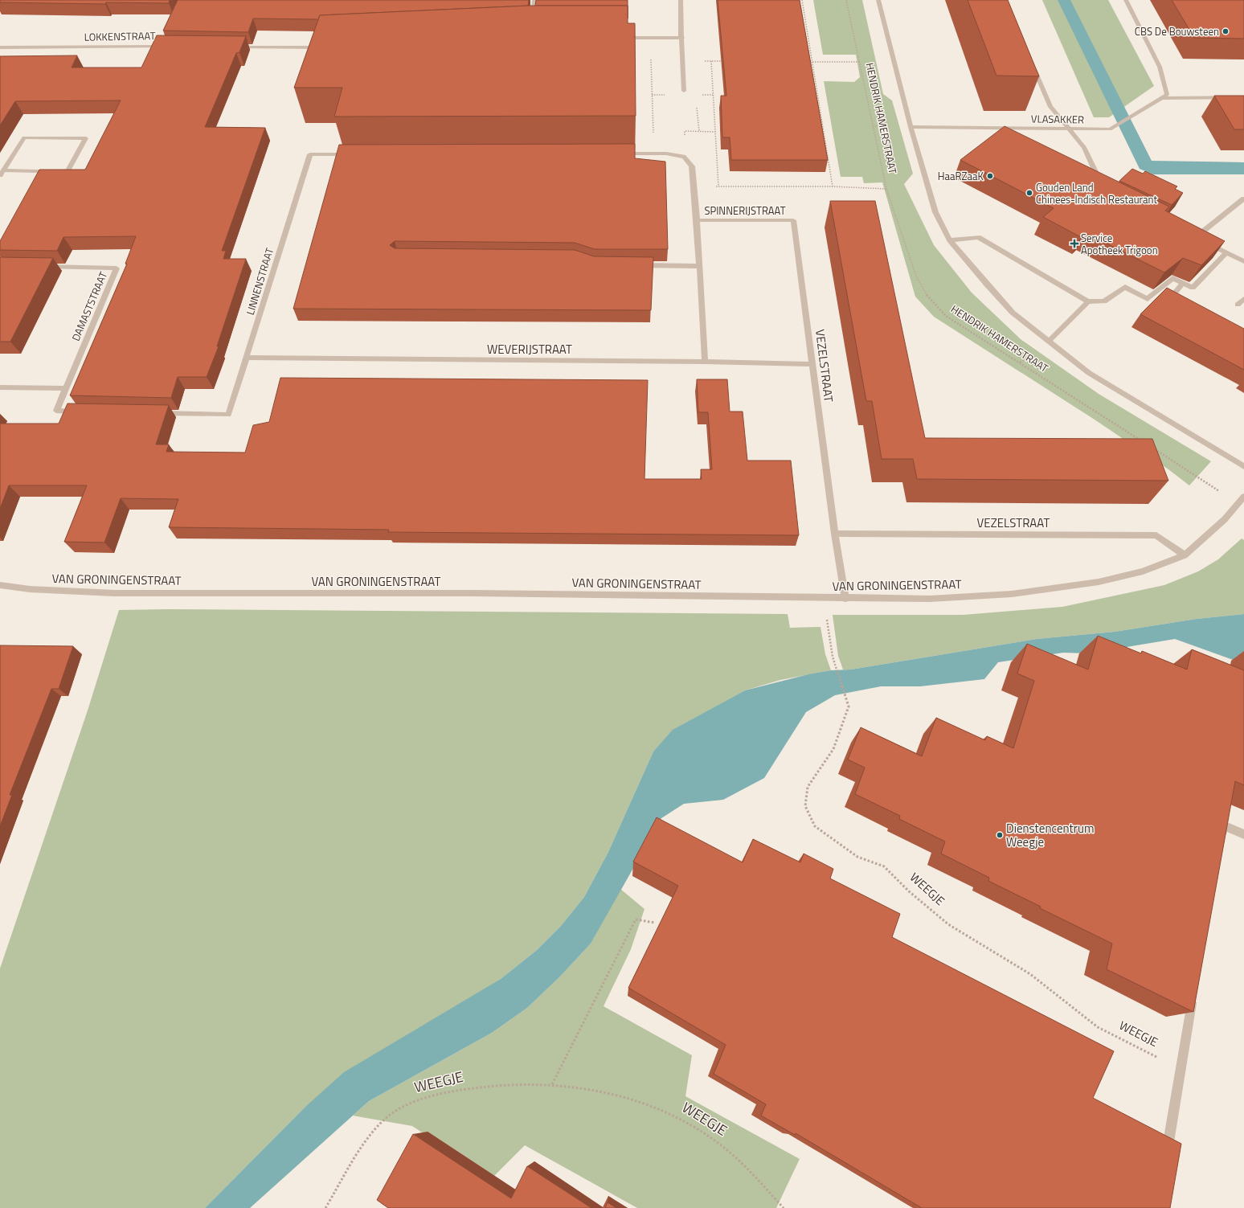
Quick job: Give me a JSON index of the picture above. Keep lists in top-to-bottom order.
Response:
{
  "streets": {
    "street": [
      "LOKKENSTRAAT",
      "HENDRIK HAMERSTRAAT",
      "VLASAKKER",
      "SPINNERIJSTRAAT",
      "LINNENSTRAAT",
      "DAMASTSTRAAT",
      "WEVERIJSTRAAT",
      "VEZELSTRAAT",
      "VAN GRONINGENSTRAAT"
    ],
    "path": ["WEEGJE"]
  },
  "crossings": [
    ["HENDRIK HAMERSTRAAT", "VLASAKKER"],
    ["SPINNERIJSTRAAT", "VEZELSTRAAT"],
    ["LINNENSTRAAT", "WEVERIJSTRAAT"],
    ["WEVERIJSTRAAT", "VEZELSTRAAT"],
    ["VEZELSTRAAT", "VAN GRONINGENSTRAAT"]
  ],
  "places": {
    "other": [
      "CBS De Bouwsteen",
      "HaaRZaaK",
      "Gouden Land Chinees-Indisch Restaurant",
      "Dienstencentrum Weegje"
    ],
    "health": ["Service Apotheek Trigoon"]
  }
}
